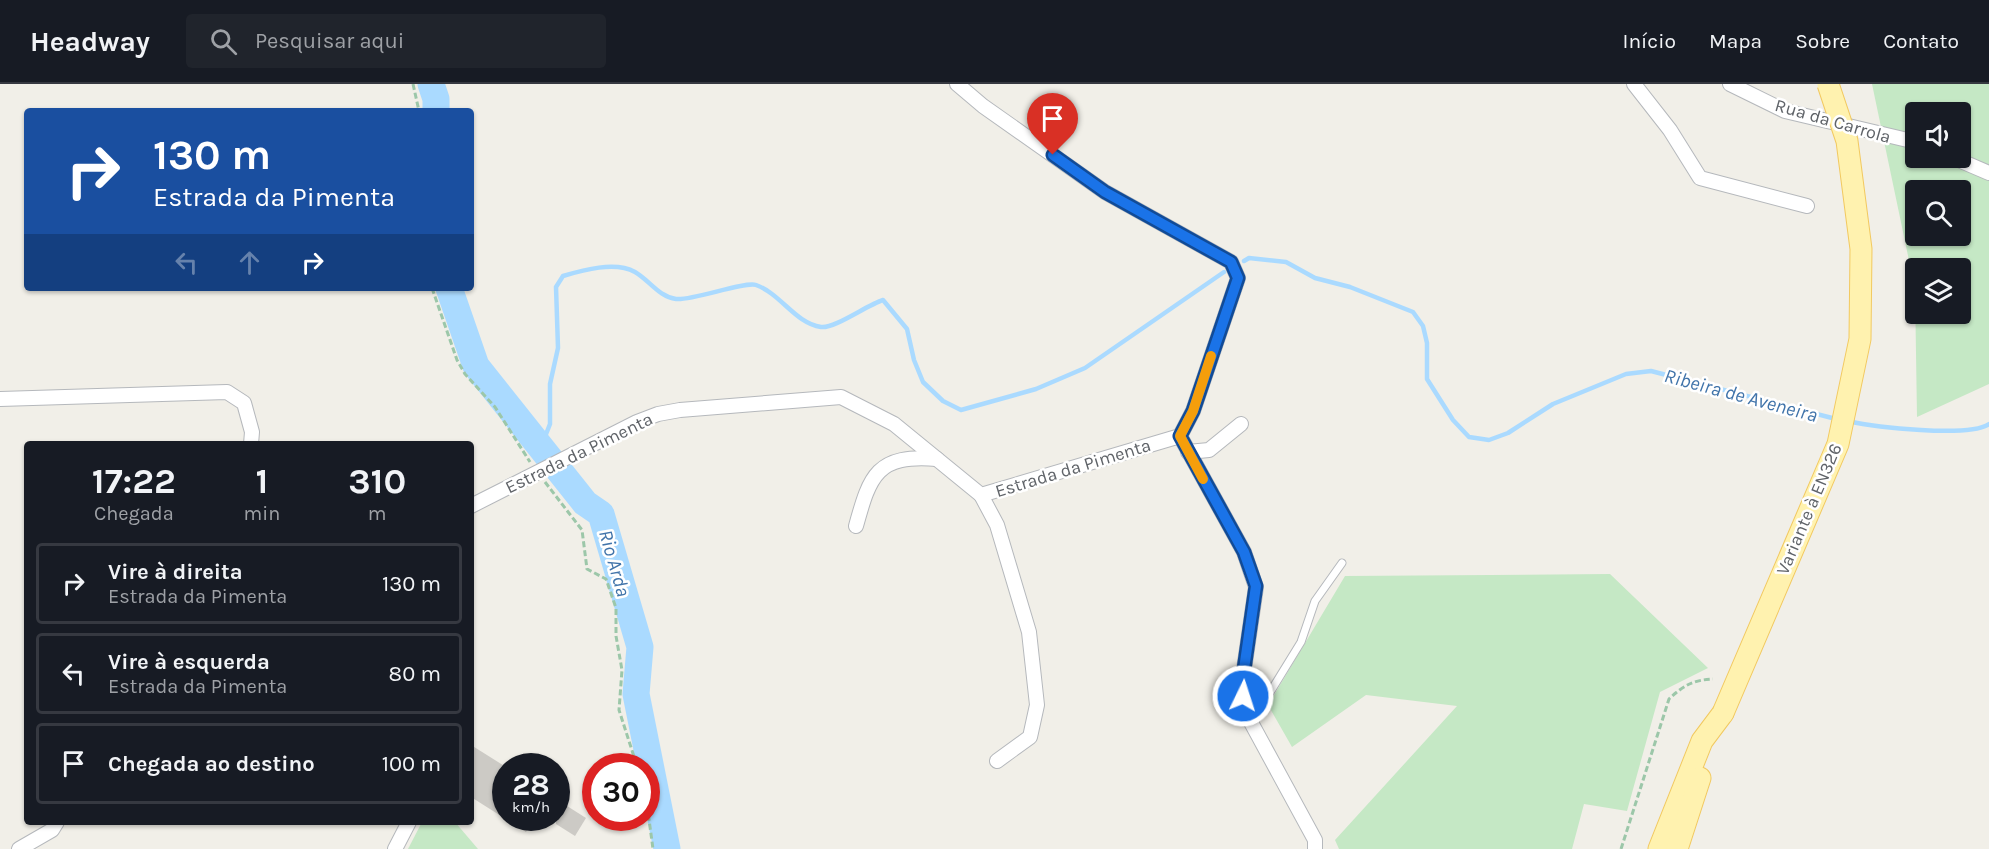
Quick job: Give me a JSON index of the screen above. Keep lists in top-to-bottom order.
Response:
{
  "streets": {
    "main road": ["Variante à EN326"],
    "street": ["Rua da Carrola", "Estrada da Pimenta"]
  },
  "water": ["Ribeira de Aveneira", "Rio Arda"],
  "page": {
    "header": "Headway",
    "search": "Pesquisar aqui",
    "nav": [
      "Início",
      "Mapa",
      "Sobre",
      "Contato"
    ],
    "turn": ["130 m", "Estrada da Pimenta"],
    "eta": [
      "17:22",
      "Chegada",
      "1",
      "min",
      "310",
      "m"
    ],
    "list": [
      {
        "name": "Vire à direita",
        "note": "Estrada da Pimenta",
        "value": "130 m"
      },
      {
        "name": "Vire à esquerda",
        "note": "Estrada da Pimenta",
        "value": "80 m"
      },
      {
        "name": "Chegada ao destino",
        "value": "100 m"
      }
    ],
    "speed": "28 km/h",
    "limit": "30"
  }
}
